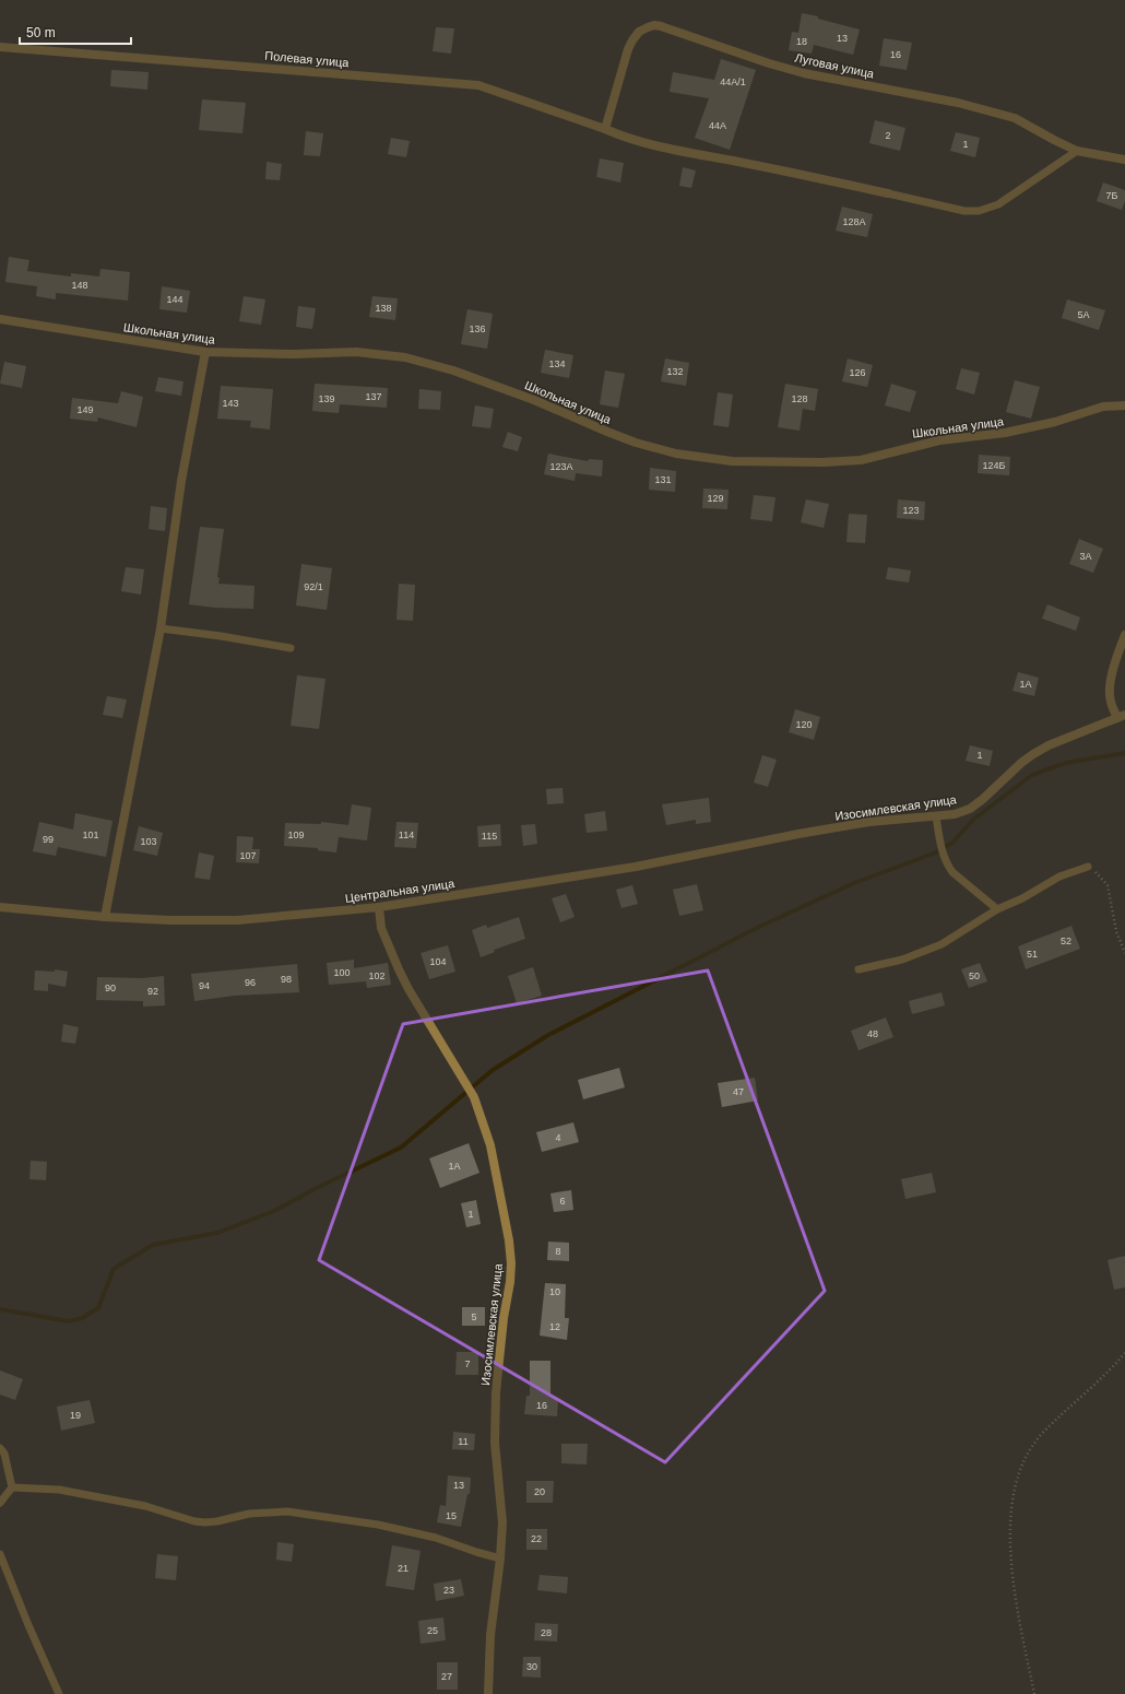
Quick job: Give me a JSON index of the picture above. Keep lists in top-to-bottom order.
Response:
{
  "streets": {
    "street": [
      "Полевая улица",
      "Луговая улица",
      "Школьная улица",
      "Изосимлевская улица",
      "Центральная улица"
    ]
  },
  "crossings": [
    ["Полевая улица", "Луговая улица"],
    ["Изосимлевская улица", "Центральная улица"]
  ],
  "house_numbers": [
    "13",
    "18",
    "16",
    "44А/1",
    "44А",
    "2",
    "1",
    "7Б",
    "128А",
    "148",
    "144",
    "138",
    "5А",
    "136",
    "134",
    "132",
    "126",
    "137",
    "139",
    "128",
    "143",
    "149",
    "124Б",
    "123А",
    "131",
    "129",
    "123",
    "3А",
    "92/1",
    "1А",
    "120",
    "1",
    "101",
    "109",
    "114",
    "115",
    "99",
    "103",
    "107",
    "52",
    "51",
    "104",
    "100",
    "102",
    "50",
    "98",
    "96",
    "94",
    "90",
    "92",
    "48",
    "47",
    "4",
    "1А",
    "6",
    "1",
    "8",
    "10",
    "5",
    "12",
    "7",
    "16",
    "19",
    "11",
    "13",
    "20",
    "15",
    "22",
    "21",
    "23",
    "25",
    "28",
    "30",
    "27"
  ],
  "scale_bar": "50 m"
}
